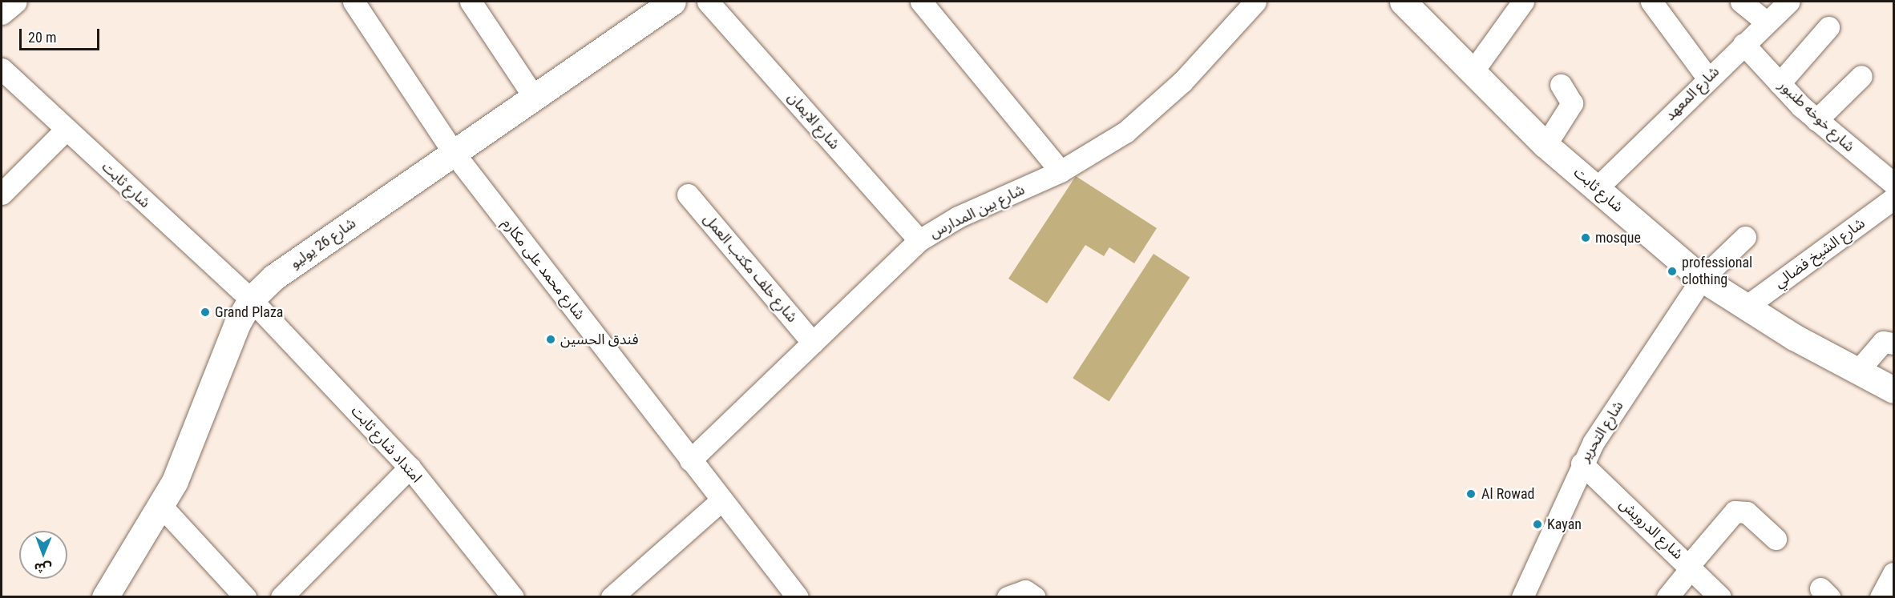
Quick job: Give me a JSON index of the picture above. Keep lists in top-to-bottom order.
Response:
{
  "streets": {
    "street": [
      "شارع المعهد",
      "شارع خوخه طنبور",
      "شارع الايمان",
      "شارع ثابت",
      "شارع بين المدارس",
      "شارع 26 يوليو",
      "شارع الشيخ فضالي",
      "شارع خلف مكتب العمل",
      "شارع محمد على مكارم",
      "شارع التحرير",
      "امتداد شارع ثابت",
      "شارع الدرويش"
    ]
  },
  "crossings": [
    ["شارع المعهد", "شارع خوخه طنبور"],
    ["شارع المعهد", "شارع ثابت"],
    ["شارع الايمان", "شارع بين المدارس"],
    ["شارع ثابت", "شارع 26 يوليو"],
    ["شارع ثابت", "شارع الشيخ فضالي"],
    ["شارع ثابت", "شارع التحرير"],
    ["شارع ثابت", "امتداد شارع ثابت"],
    ["شارع بين المدارس", "شارع خلف مكتب العمل"],
    ["شارع بين المدارس", "شارع محمد على مكارم"],
    ["شارع 26 يوليو", "شارع محمد على مكارم"],
    ["شارع 26 يوليو", "امتداد شارع ثابت"],
    ["شارع التحرير", "شارع الدرويش"]
  ],
  "places": [
    "mosque",
    "professional clothing",
    "Grand Plaza",
    "فندق الحسين",
    "Al Rowad",
    "Kayan"
  ],
  "scale_bar": "20 m",
  "north": "bottom"
}
